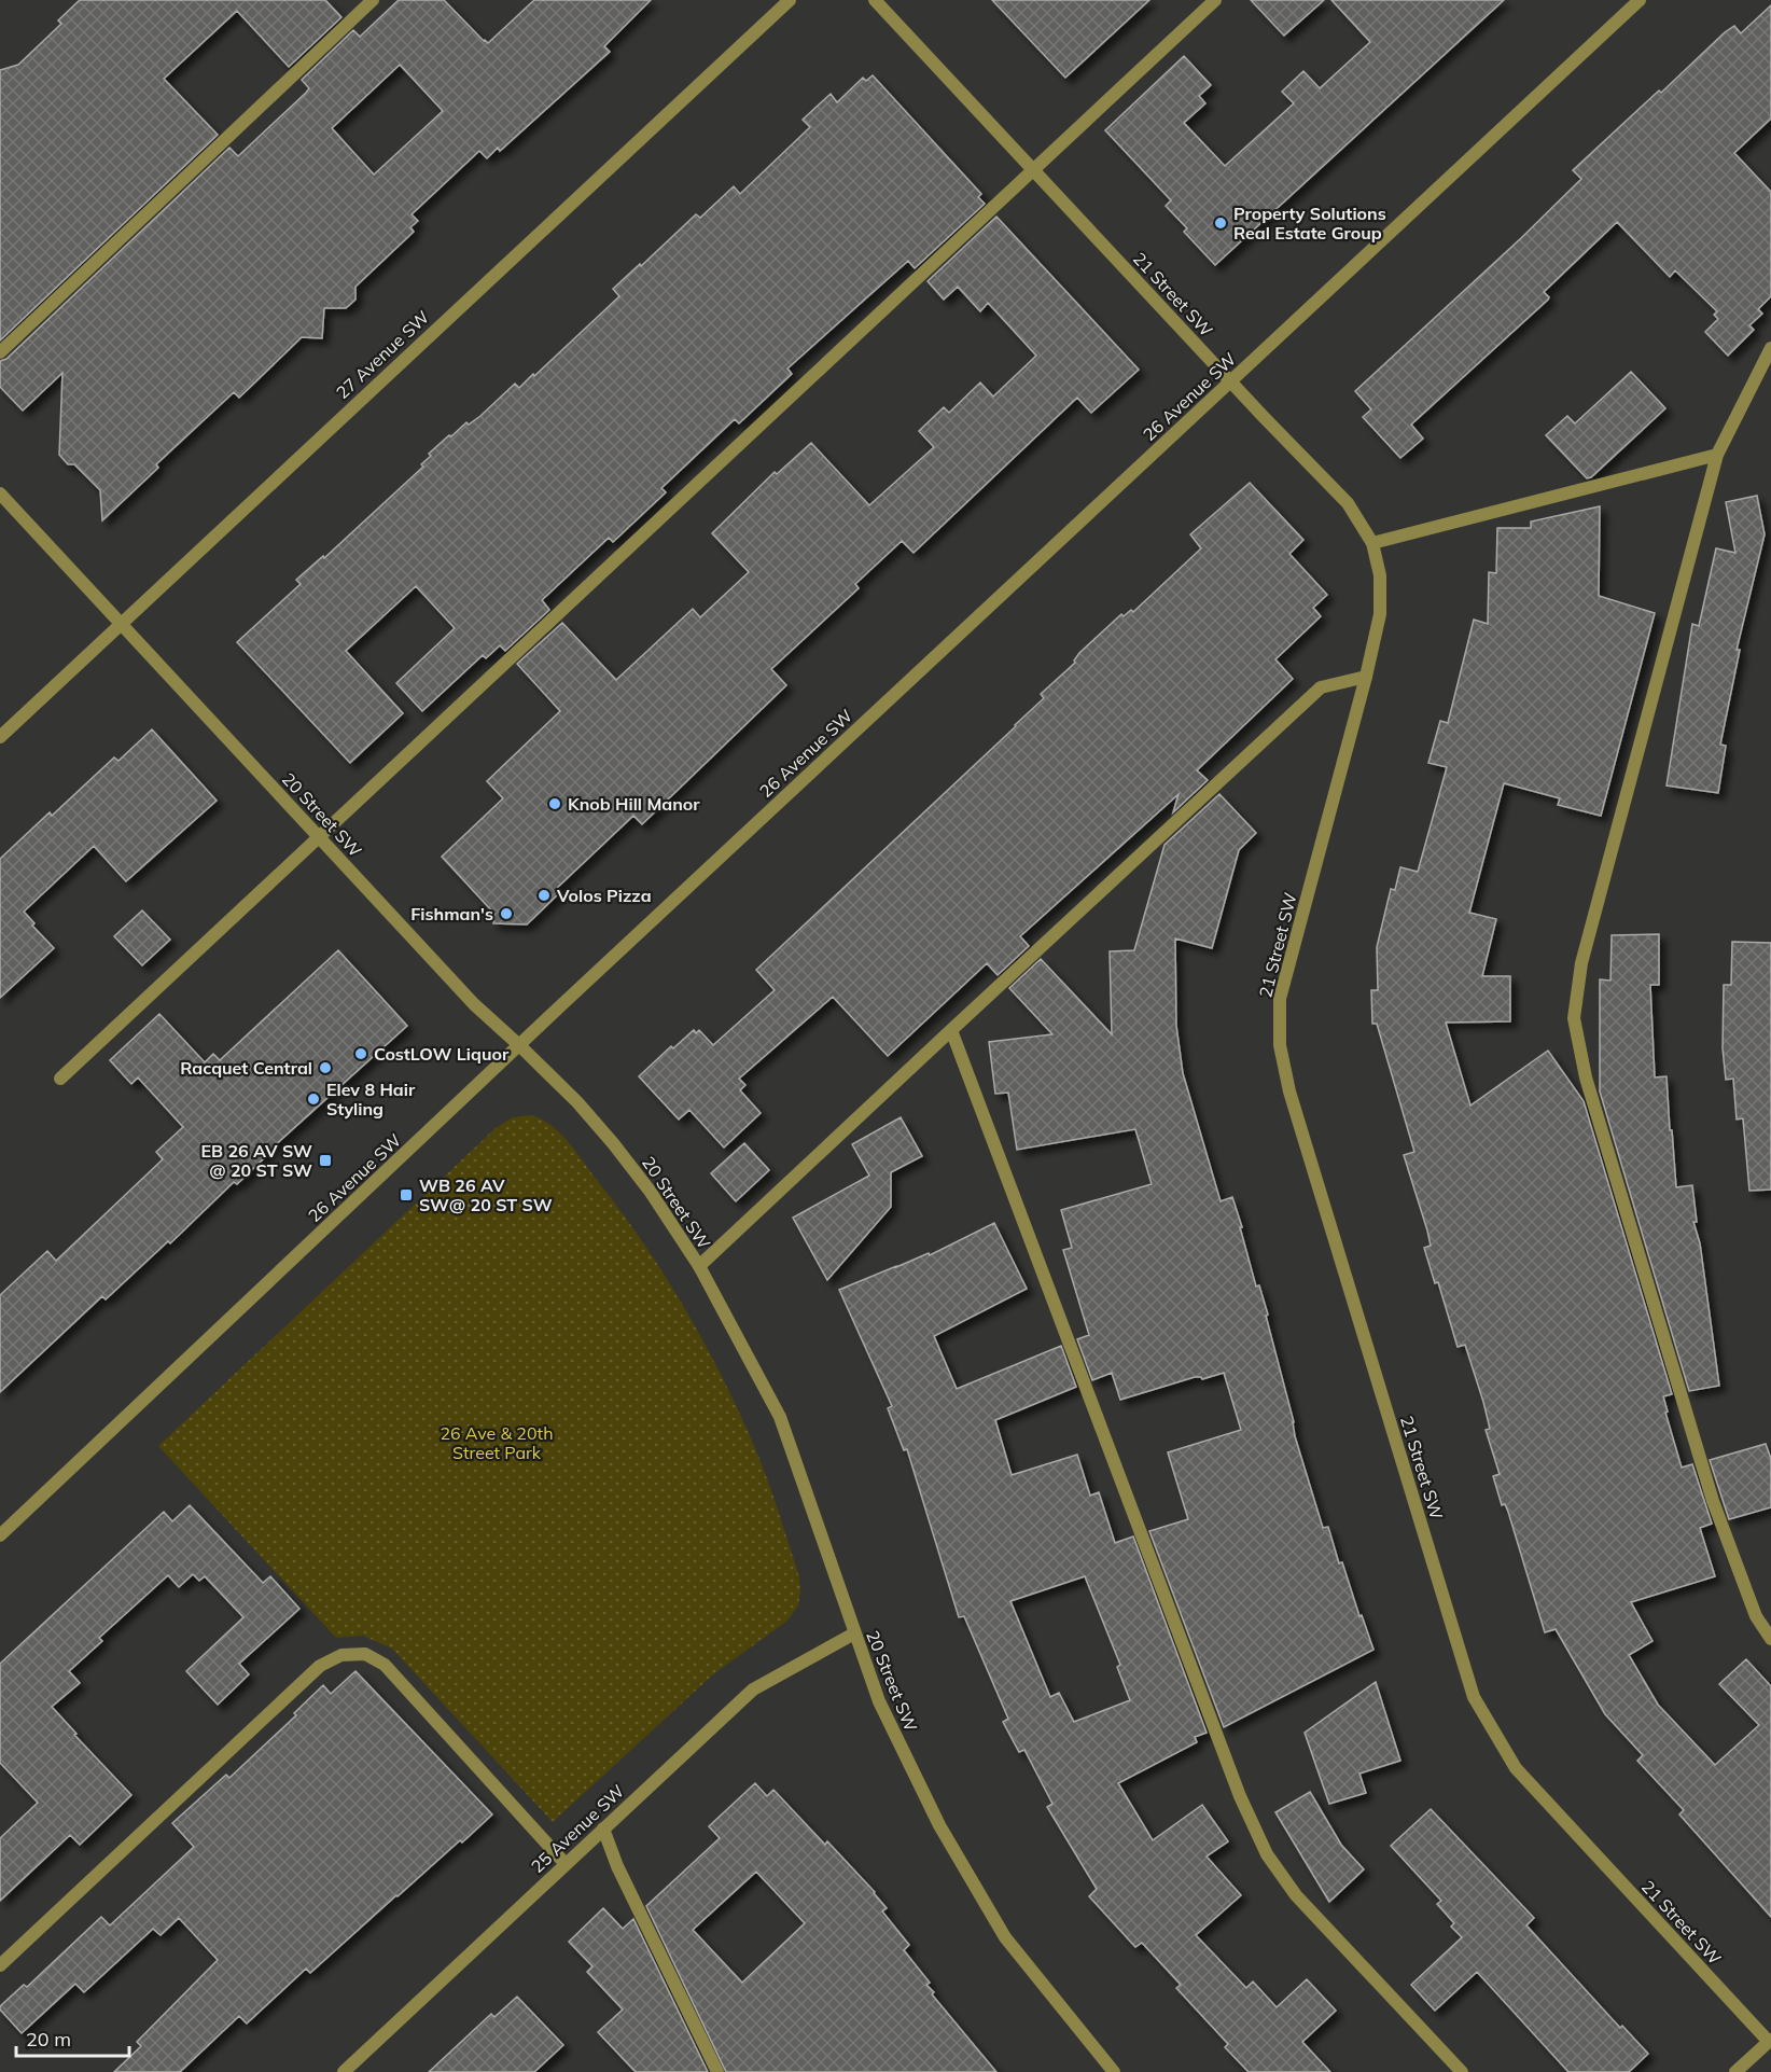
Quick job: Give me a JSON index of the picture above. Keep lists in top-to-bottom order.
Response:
{
  "streets": {
    "street": [
      "21 Street SW",
      "27 Avenue SW",
      "26 Avenue SW",
      "20 Street SW",
      "25 Avenue SW"
    ]
  },
  "crossings": [
    ["21 Street SW", "26 Avenue SW"],
    ["27 Avenue SW", "20 Street SW"],
    ["26 Avenue SW", "20 Street SW"],
    ["20 Street SW", "25 Avenue SW"]
  ],
  "parks": ["26 Ave & 20th Street Park"],
  "places": {
    "other": [
      "Property Solutions Real Estate Group",
      "Knob Hill Manor",
      "Volos Pizza",
      "Fishman's",
      "CostLOW Liquor",
      "Racquet Central",
      "Elev 8 Hair Styling"
    ],
    "transit": ["EB 26 AV SW @ 20 ST SW", "WB 26 AV SW@ 20 ST SW"]
  },
  "scale_bar": "20 m"
}
